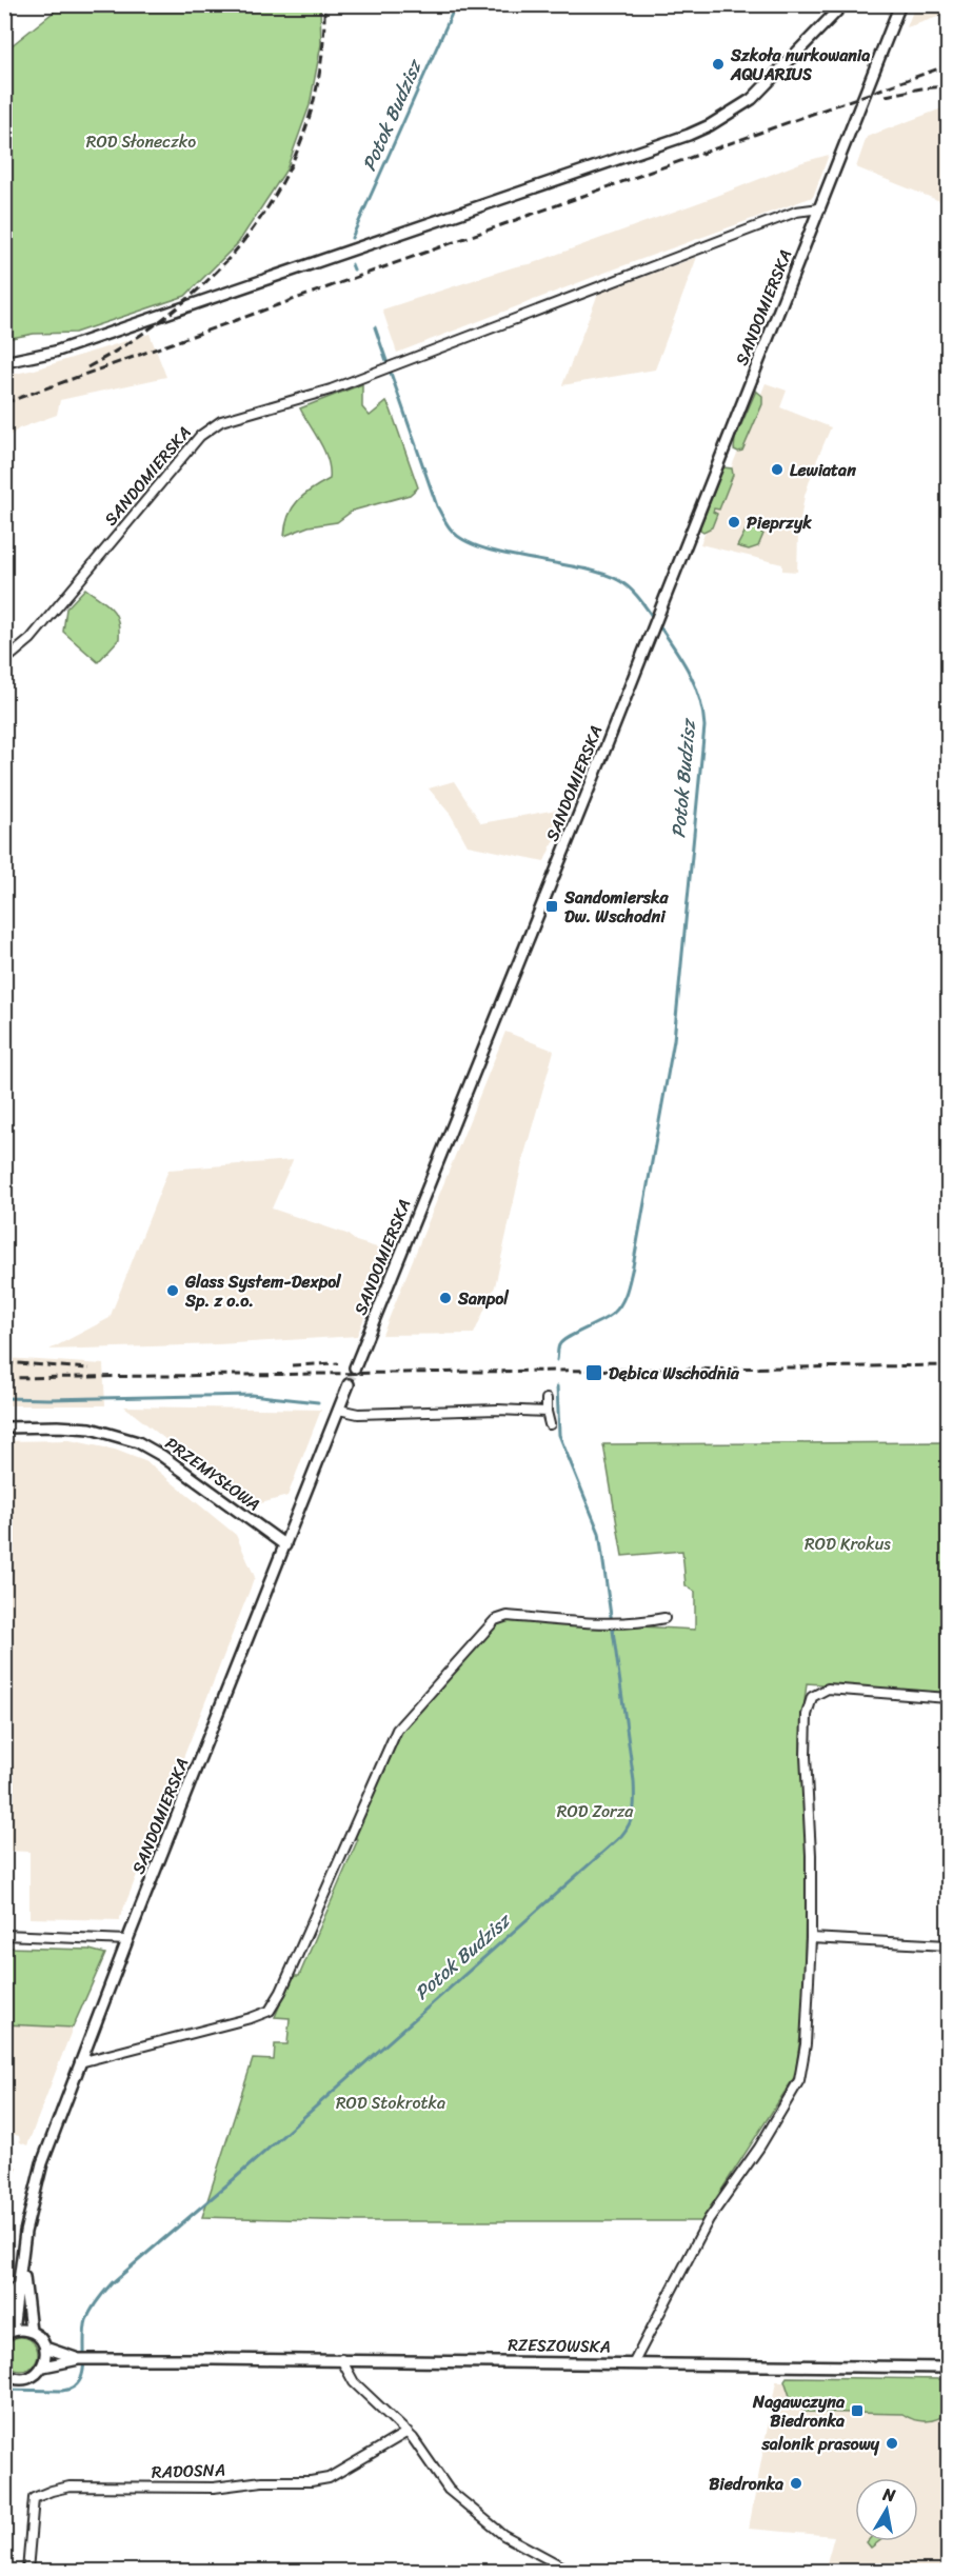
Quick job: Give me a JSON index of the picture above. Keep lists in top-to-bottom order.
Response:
{
  "streets": {
    "street": [
      "SANDOMIERSKA",
      "PRZEMYSŁOWA",
      "RZESZOWSKA",
      "RADOSNA"
    ]
  },
  "crossings": [
    ["SANDOMIERSKA", "PRZEMYSŁOWA"]
  ],
  "water": ["Potok Budzisz"],
  "parks": [
    "ROD Słoneczko",
    "ROD Krokus",
    "ROD Zorza",
    "ROD Stokrotka"
  ],
  "places": {
    "other": [
      "Szkoła nurkowania AQUARIUS",
      "Lewiatan",
      "Pieprzyk",
      "Glass System-Dexpol Sp. z o.o.",
      "Sanpol",
      "salonik prasowy",
      "Biedronka"
    ],
    "transit": ["Sandomierska Dw. Wschodni", "Dębica Wschodnia", "Nagawczyna Biedronka"]
  },
  "north": "top"
}
